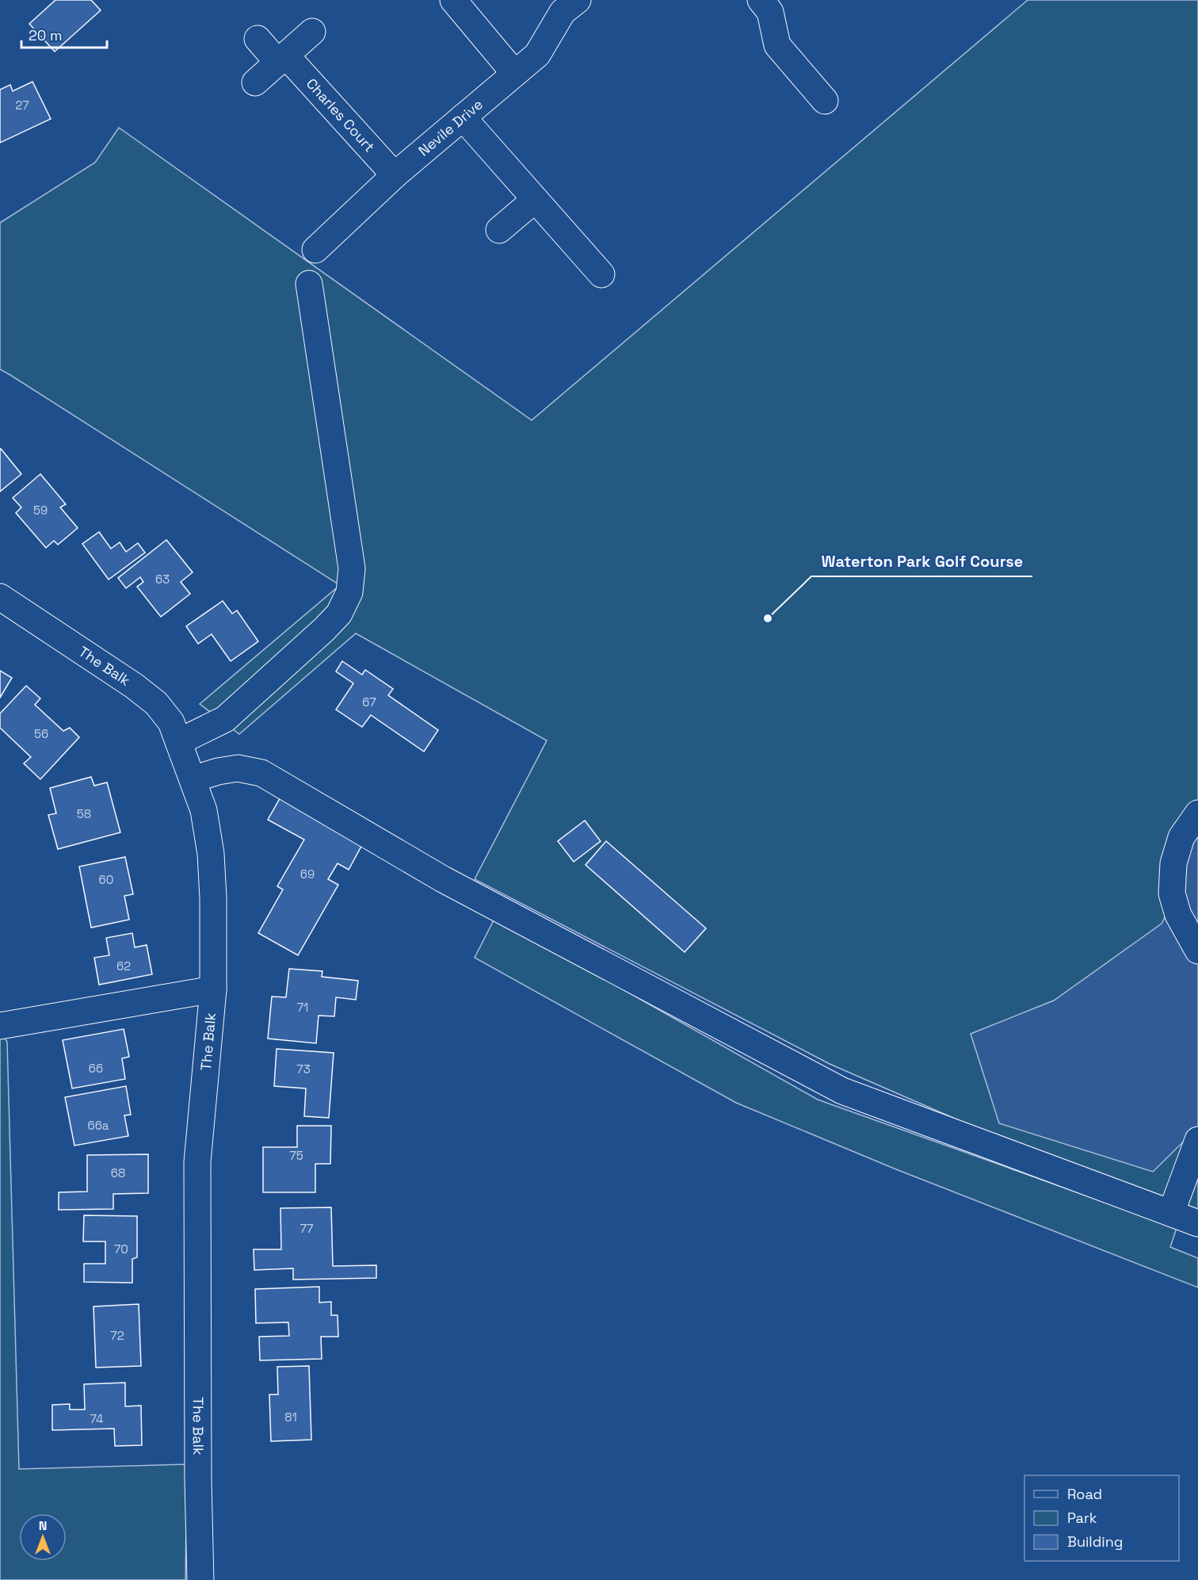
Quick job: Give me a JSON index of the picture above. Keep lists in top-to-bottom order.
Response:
{
  "streets": {
    "street": ["Charles Court", "Nevile Drive", "The Balk"]
  },
  "crossings": [
    ["Charles Court", "Nevile Drive"]
  ],
  "places": ["Waterton Park Golf Course"],
  "house_numbers": [
    "27",
    "59",
    "63",
    "67",
    "56",
    "58",
    "69",
    "60",
    "62",
    "71",
    "66",
    "73",
    "66a",
    "75",
    "68",
    "77",
    "70",
    "72",
    "81",
    "74"
  ],
  "legend": ["Road", "Park", "Building"],
  "scale_bar": "20 m",
  "north": "top"
}
